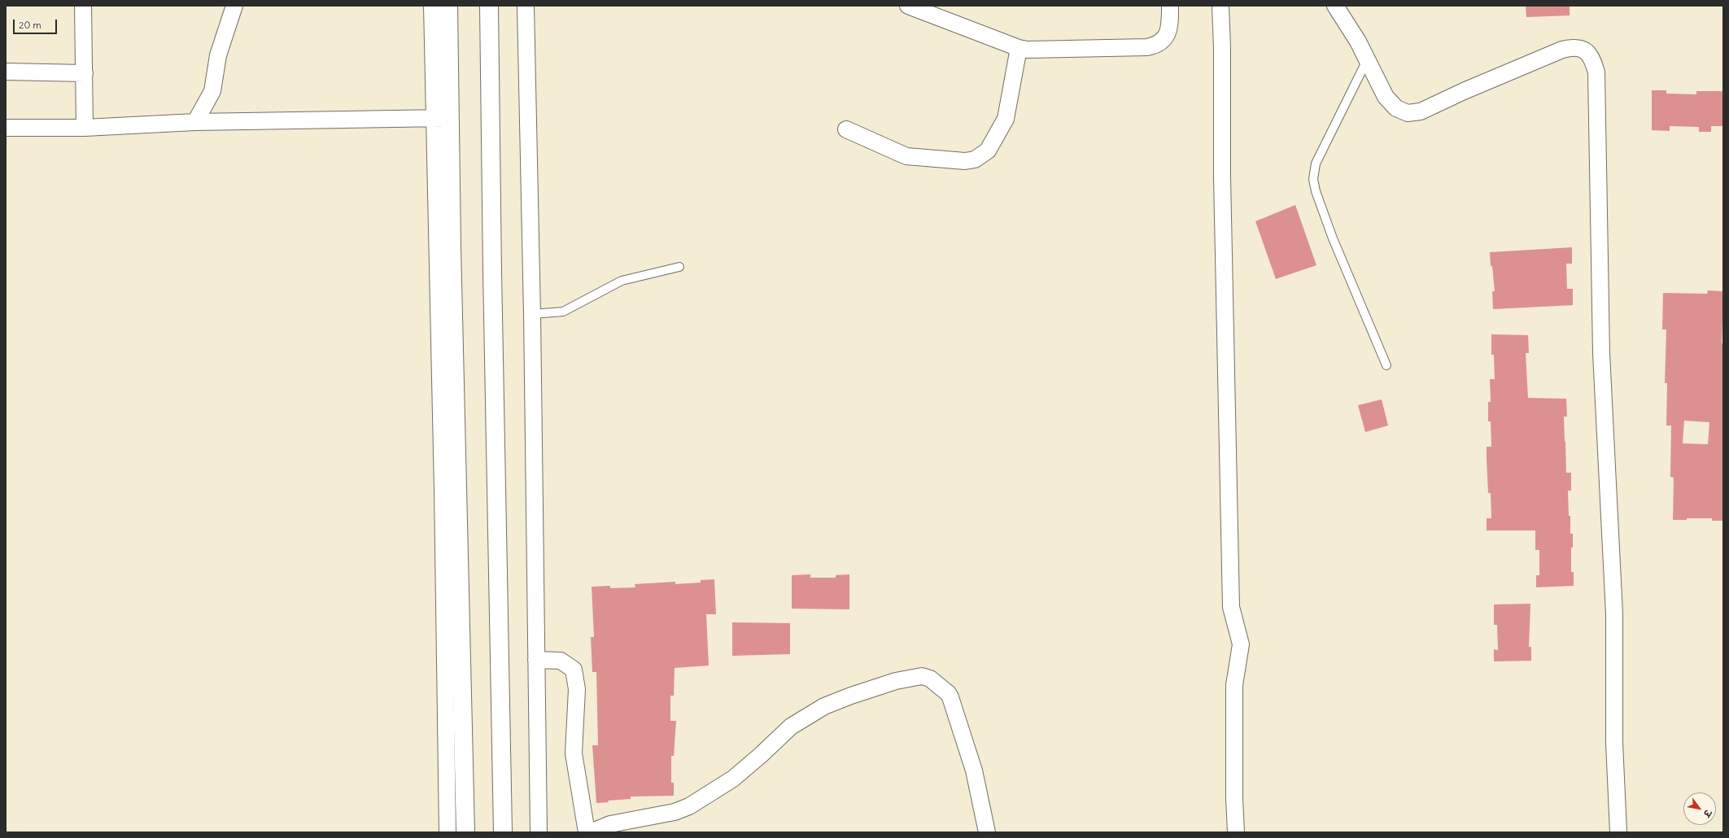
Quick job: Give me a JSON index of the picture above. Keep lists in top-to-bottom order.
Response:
{
  "scale_bar": "20 m",
  "north": "bottom right"
}
